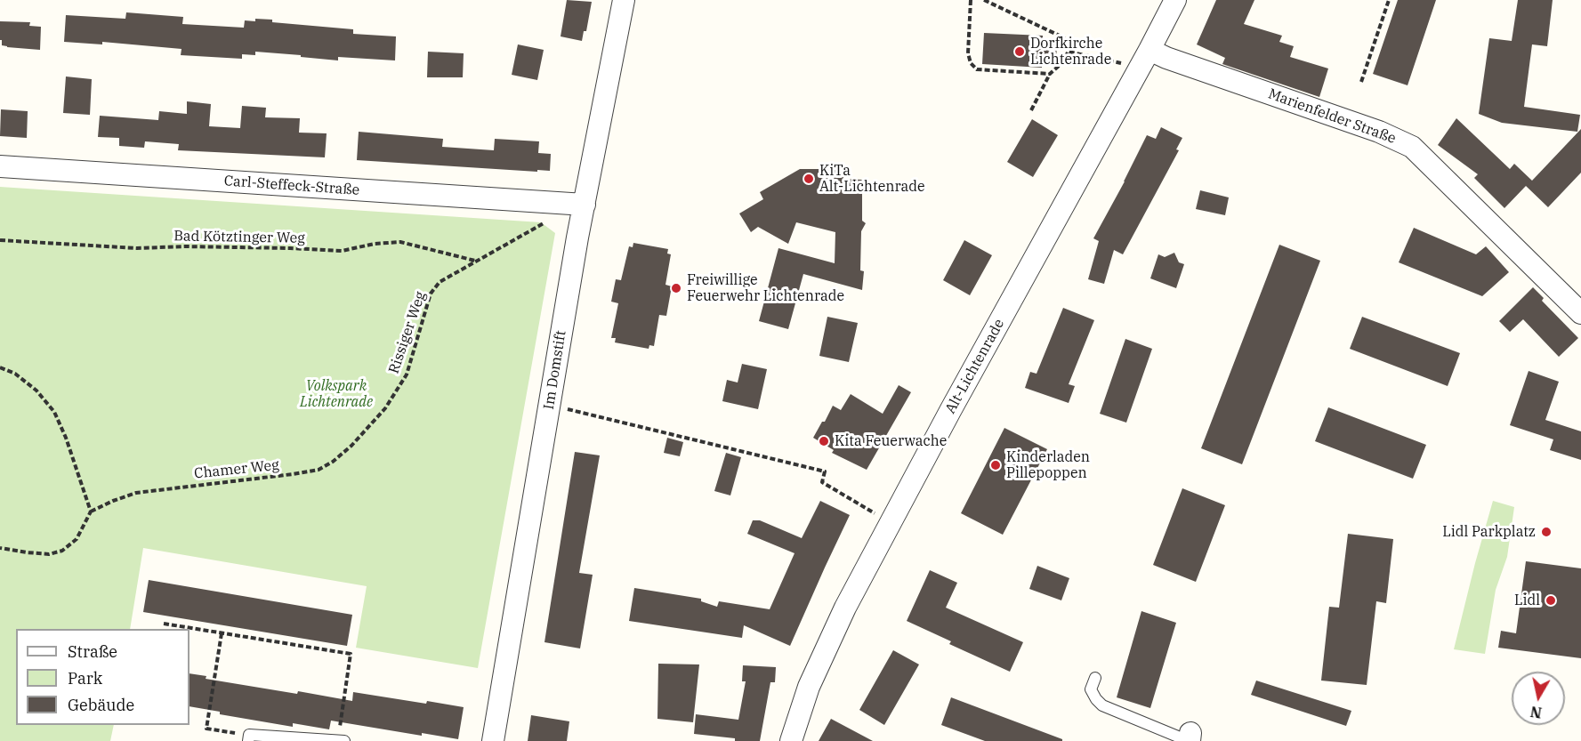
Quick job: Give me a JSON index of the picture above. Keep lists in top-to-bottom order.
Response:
{
  "streets": {
    "street": [
      "Marienfelder Straße",
      "Carl-Steffeck-Straße",
      "Alt-Lichtenrade",
      "Im Domstift"
    ],
    "path": ["Bad Kötztinger Weg", "Rissiger Weg", "Chamer Weg"]
  },
  "crossings": [
    ["Marienfelder Straße", "Alt-Lichtenrade"],
    ["Carl-Steffeck-Straße", "Im Domstift"],
    ["Bad Kötztinger Weg", "Rissiger Weg"],
    ["Rissiger Weg", "Chamer Weg"]
  ],
  "parks": ["Volkspark Lichtenrade"],
  "places": [
    "Dorfkirche Lichtenrade",
    "KiTa Alt-Lichtenrade",
    "Freiwillige Feuerwehr Lichtenrade",
    "Kita Feuerwache",
    "Kinderladen Pillepoppen",
    "Lidl Parkplatz",
    "Lidl"
  ],
  "legend": ["Straße", "Park", "Gebäude"],
  "north": "bottom"
}
